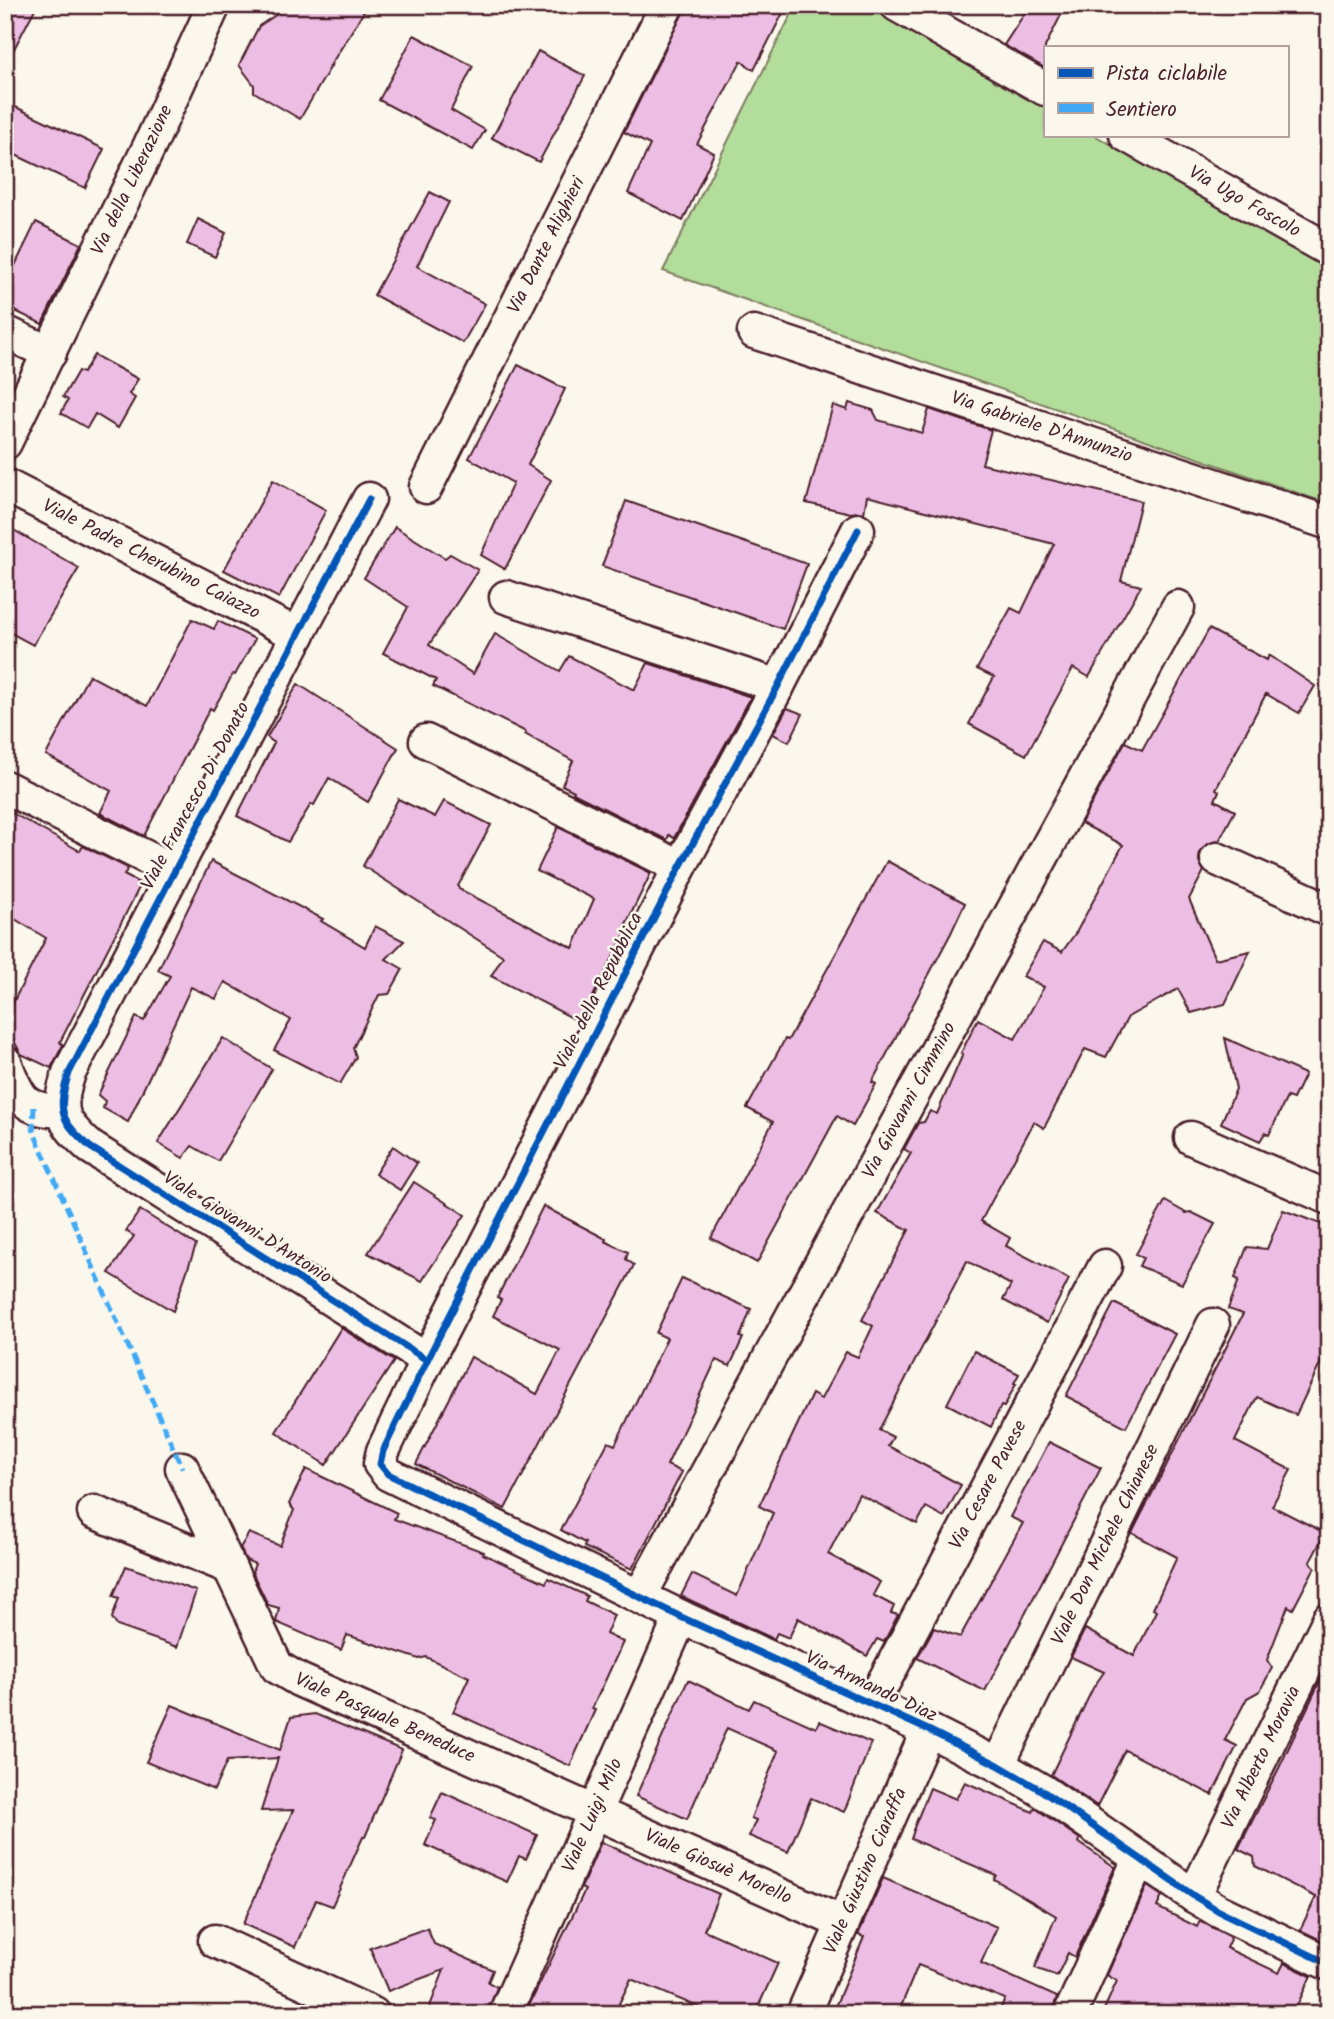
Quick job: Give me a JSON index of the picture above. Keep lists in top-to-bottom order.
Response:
{
  "streets": {
    "street": [
      "Via della Liberazione",
      "Via Ugo Foscolo",
      "Via Dante Alighieri",
      "Via Gabriele D'Annunzio",
      "Viale Padre Cherubino Caiazzo",
      "Viale Francesco Di Donato",
      "Viale della Repubblica",
      "Via Giovanni Cimmino",
      "Viale Giovanni D'Antonio",
      "Via Cesare Pavese",
      "Viale Don Michele Chianese",
      "Via Armando Diaz",
      "Viale Pasquale Beneduce",
      "Via Alberto Moravia",
      "Viale Luigi Milo",
      "Viale Giosuè Morello",
      "Viale Giustino Ciaraffa"
    ]
  },
  "crossings": [
    ["Viale Padre Cherubino Caiazzo", "Viale Francesco Di Donato"],
    ["Viale Francesco Di Donato", "Viale Giovanni D'Antonio"],
    ["Viale della Repubblica", "Viale Giovanni D'Antonio"],
    ["Viale della Repubblica", "Via Armando Diaz"],
    ["Via Giovanni Cimmino", "Via Armando Diaz"],
    ["Via Cesare Pavese", "Via Armando Diaz"],
    ["Viale Don Michele Chianese", "Via Armando Diaz"],
    ["Via Armando Diaz", "Via Alberto Moravia"],
    ["Via Armando Diaz", "Viale Luigi Milo"],
    ["Via Armando Diaz", "Viale Giustino Ciaraffa"],
    ["Viale Pasquale Beneduce", "Viale Luigi Milo"],
    ["Viale Pasquale Beneduce", "Viale Giosuè Morello"],
    ["Viale Luigi Milo", "Viale Giosuè Morello"],
    ["Viale Giosuè Morello", "Viale Giustino Ciaraffa"]
  ],
  "legend": ["Pista ciclabile", "Sentiero"]
}
